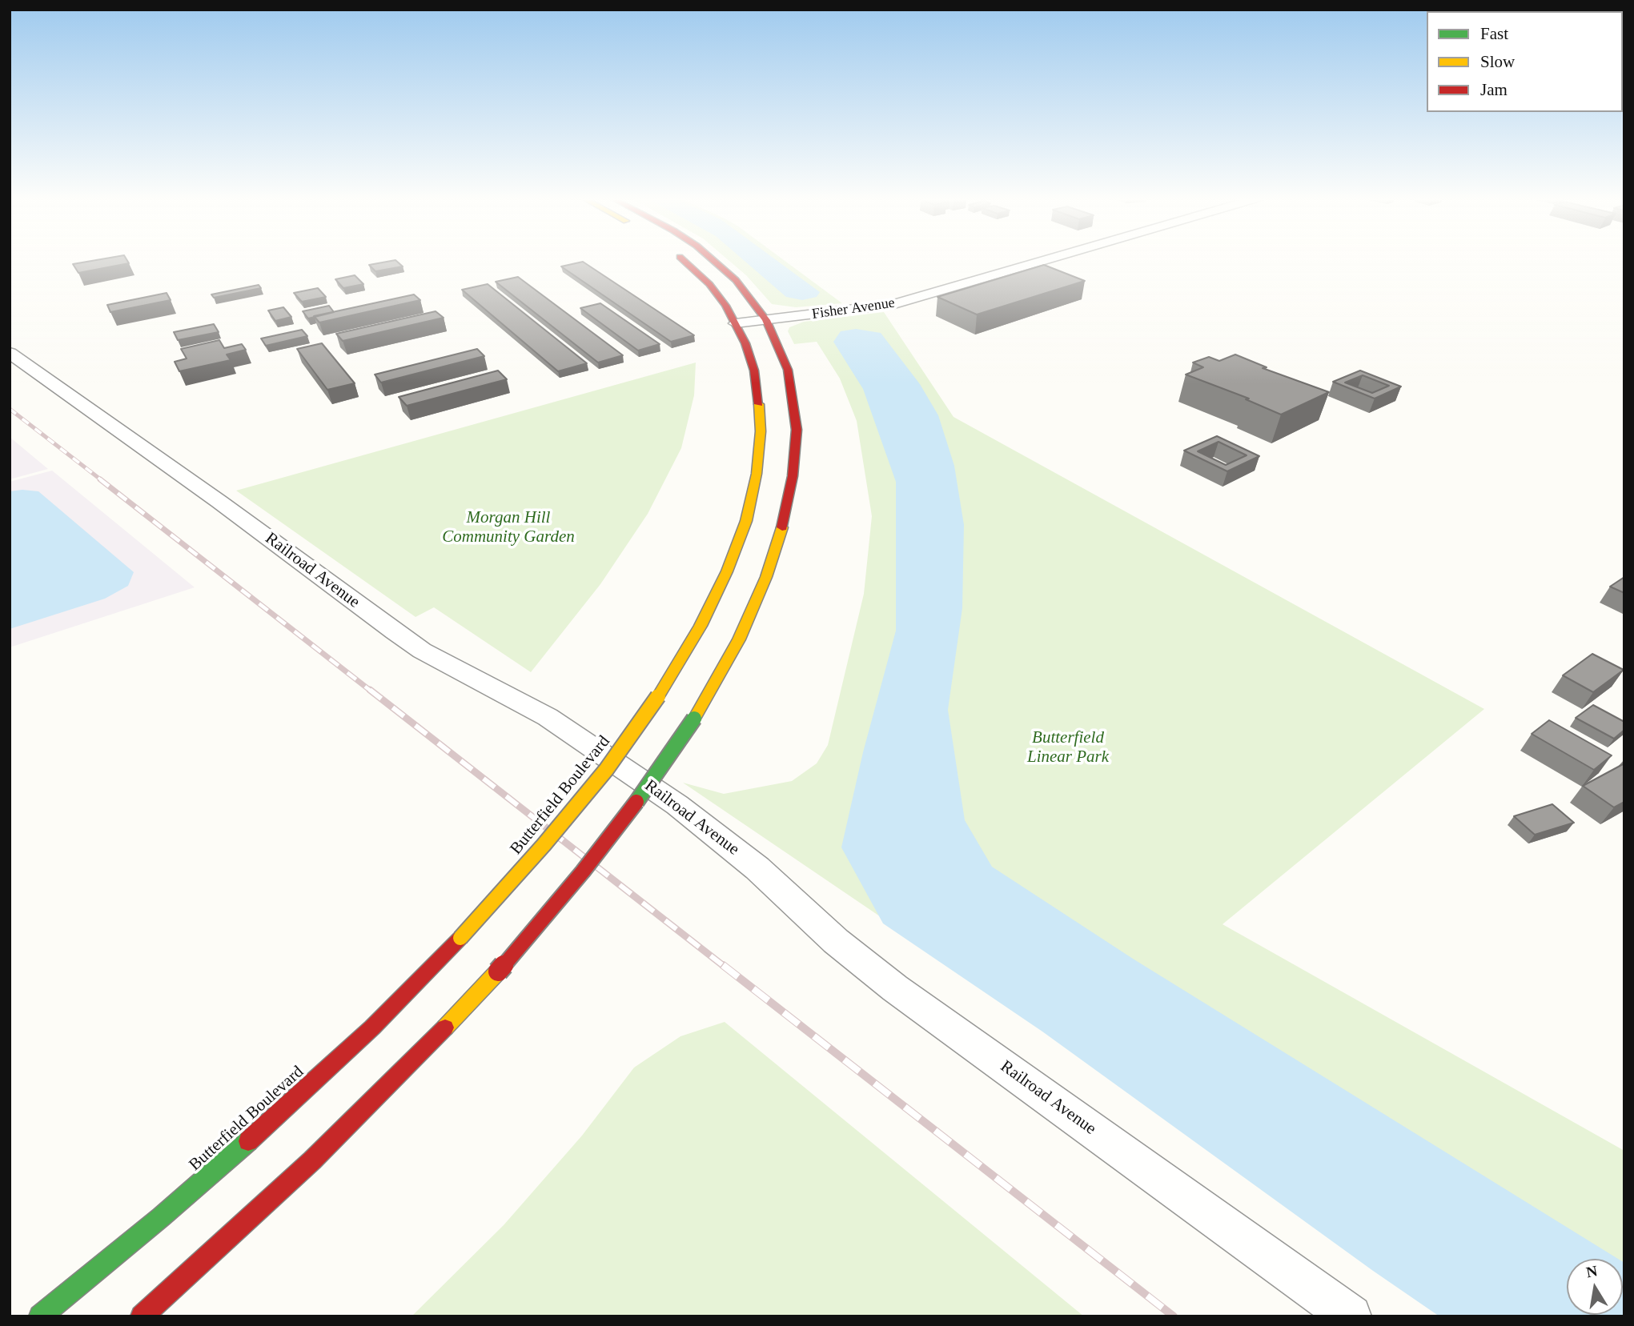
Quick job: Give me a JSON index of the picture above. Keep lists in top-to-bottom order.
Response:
{
  "streets": {
    "main road": ["Butterfield Boulevard"],
    "street": ["Fisher Avenue", "Railroad Avenue"]
  },
  "crossings": [
    ["Fisher Avenue", "Butterfield Boulevard"]
  ],
  "parks": ["Morgan Hill Community Garden", "Butterfield Linear Park"],
  "legend": ["Fast", "Slow", "Jam"],
  "north": "top"
}
